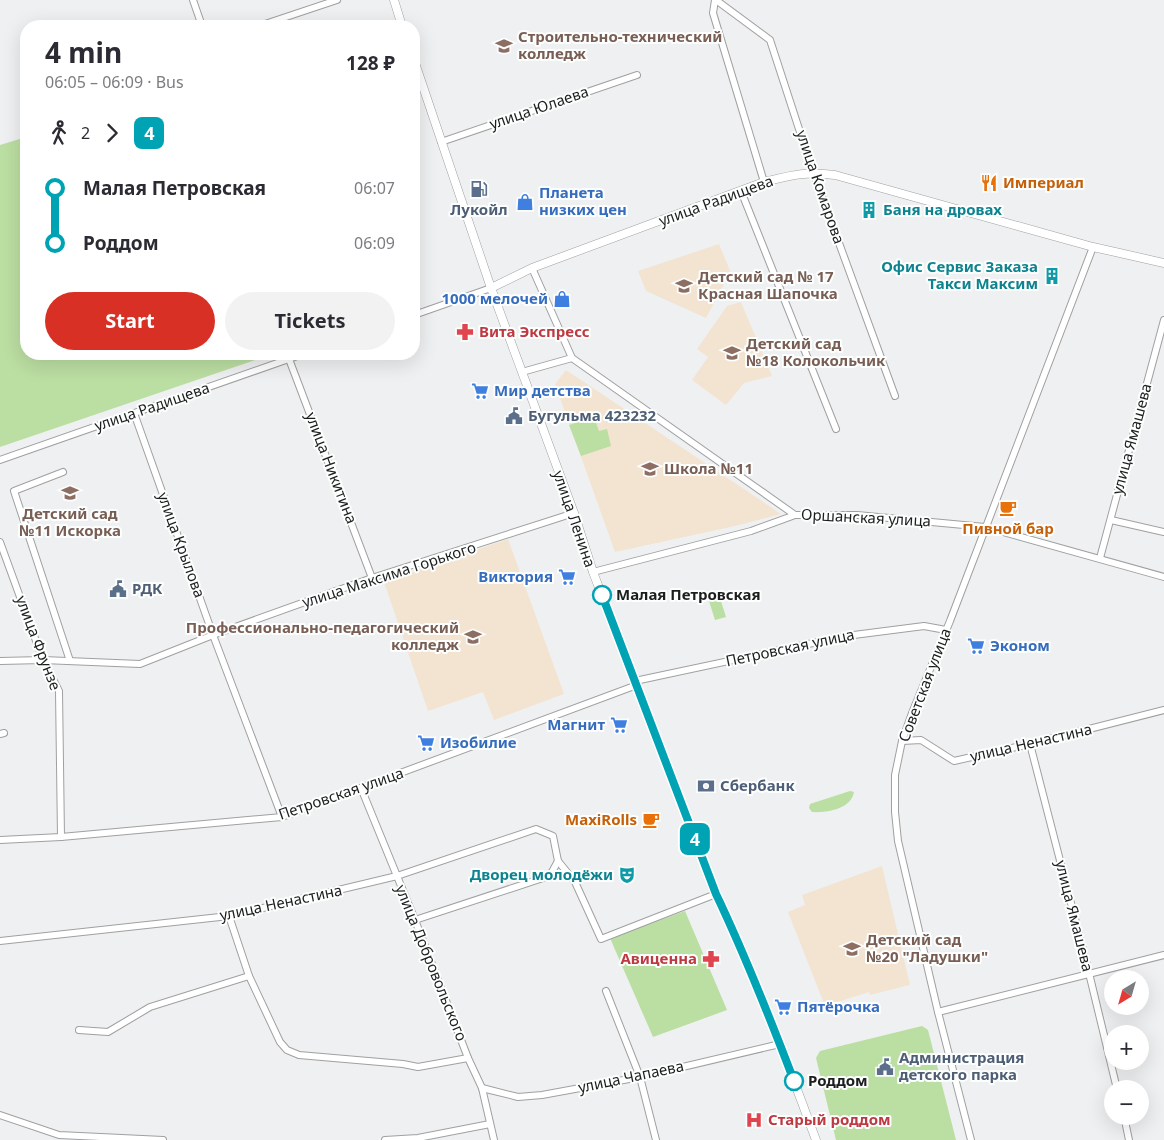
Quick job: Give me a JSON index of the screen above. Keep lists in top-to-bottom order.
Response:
{
  "streets": {
    "main road": ["улица Радищева", "улица Ленина"],
    "street": [
      "улица Юлаева",
      "улица Комарова",
      "улица Ямашева",
      "улица Никитина",
      "Оршанская улица",
      "улица Крылова",
      "улица Максима Горького",
      "улица Фрунзе",
      "Петровская улица",
      "Советская улица",
      "улица Ненастина",
      "улица Добровольского",
      "улица Чапаева"
    ]
  },
  "crossings": [
    ["улица Юлаева", "улица Ленина"],
    ["улица Комарова", "улица Радищева"],
    ["улица Радищева", "улица Ленина"],
    ["улица Радищева", "улица Крылова"],
    ["улица Радищева", "Советская улица"],
    ["улица Ямашева", "Оршанская улица"],
    ["улица Ямашева", "улица Ненастина"],
    ["улица Никитина", "улица Максима Горького"],
    ["Оршанская улица", "Советская улица"],
    ["улица Ленина", "улица Максима Горького"],
    ["улица Ленина", "Петровская улица"],
    ["улица Ленина", "улица Чапаева"],
    ["улица Крылова", "улица Максима Горького"],
    ["улица Крылова", "Петровская улица"],
    ["улица Максима Горького", "улица Фрунзе"],
    ["улица Фрунзе", "Петровская улица"],
    ["Петровская улица", "Советская улица"],
    ["Петровская улица", "улица Добровольского"],
    ["Советская улица", "улица Ненастина"],
    ["улица Ненастина", "улица Добровольского"],
    ["улица Добровольского", "улица Чапаева"]
  ],
  "places": {
    "school or university": [
      "Строительно-технический колледж",
      "Детский сад № 17 Красная Шапочка",
      "Детский сад №18 Колокольчик",
      "Школа №11",
      "Детский сад №11 Искорка",
      "Профессионально-педагогический колледж",
      "Детский сад №20 \"Ладушки\""
    ],
    "restaurant": ["Империал"],
    "fuel station": ["Лукойл"],
    "shop": ["Планета низких цен", "1000 мелочей"],
    "building": ["Баня на дровах", "Офис Сервис Заказа Такси Максим"],
    "pharmacy": ["Вита Экспресс", "Авиценна"],
    "supermarket": [
      "Мир детства",
      "Виктория",
      "Эконом",
      "Магнит",
      "Изобилие",
      "Пятёрочка"
    ],
    "public building": ["Бугульма 423232", "РДК", "Администрация детского парка"],
    "cafe": ["Пивной бар", "MaxiRolls"],
    "other": ["Малая Петровская", "Роддом"],
    "bank": ["Сбербанк"],
    "theatre": ["Дворец молодёжи"],
    "hospital": ["Старый роддом"]
  },
  "lines": ["bus line 4"],
  "north": "bottom left",
  "page": {
    "on_map": "4",
    "heading": ["4 min", "06:05 – 06:09 · Bus", "128 ₽"],
    "legs": ["2", "4"],
    "list": [
      {
        "name": "Малая Петровская",
        "value": "06:07"
      },
      {
        "name": "Роддом",
        "value": "06:09"
      }
    ],
    "buttons": ["Start", "Tickets"],
    "map_buttons": ["+", "−"]
  }
}
